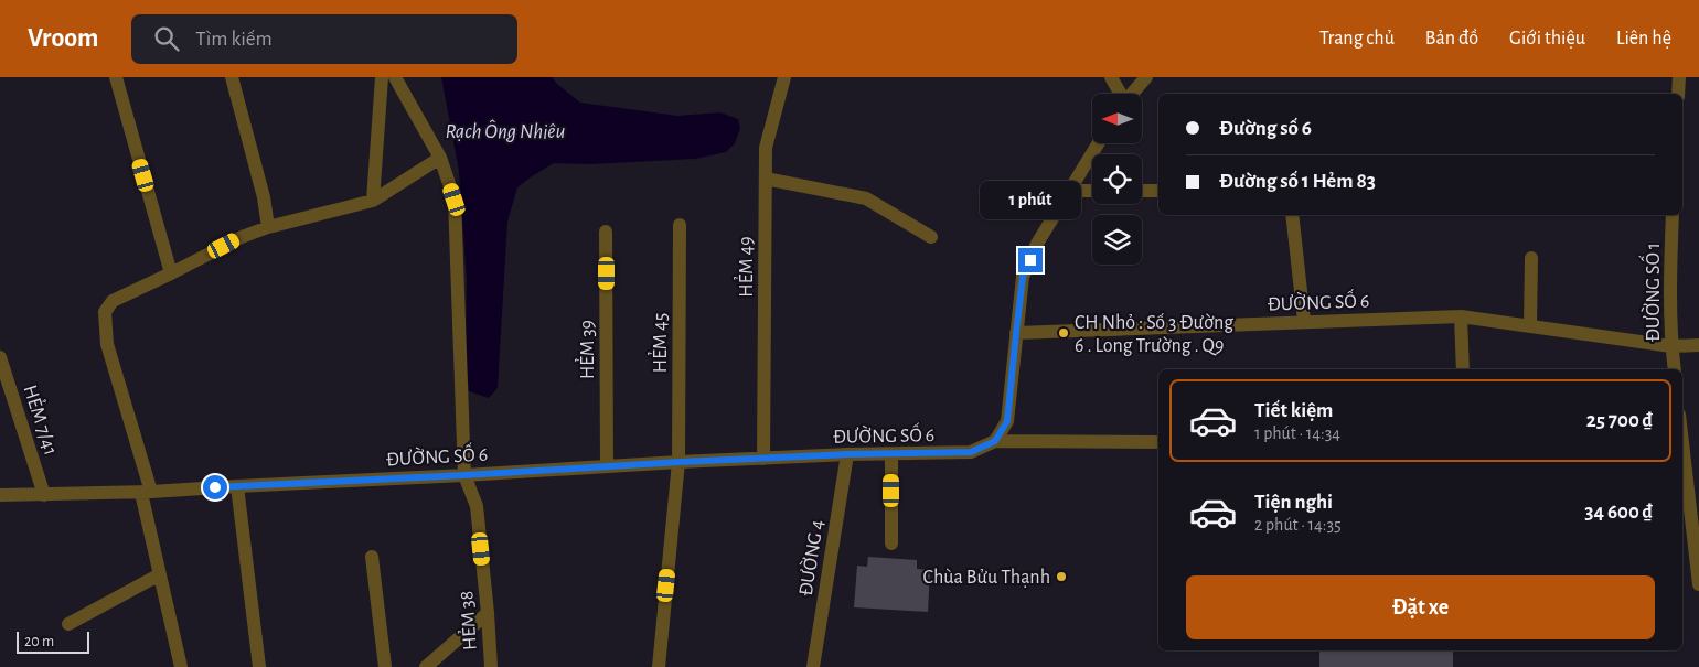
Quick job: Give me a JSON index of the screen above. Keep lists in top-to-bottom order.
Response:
{
  "streets": {
    "street": [
      "HẺM 49",
      "ĐƯỜNG SỐ 1",
      "ĐƯỜNG SỐ 6",
      "HẺM 45",
      "HẺM 39",
      "HẺM 7/41",
      "ĐƯỜNG 4",
      "HẺM 38"
    ]
  },
  "crossings": [
    ["HẺM 49", "ĐƯỜNG SỐ 6"],
    ["ĐƯỜNG SỐ 1", "ĐƯỜNG SỐ 6"],
    ["ĐƯỜNG SỐ 6", "HẺM 45"],
    ["ĐƯỜNG SỐ 6", "HẺM 39"],
    ["ĐƯỜNG SỐ 6", "HẺM 7/41"],
    ["ĐƯỜNG SỐ 6", "ĐƯỜNG 4"],
    ["ĐƯỜNG SỐ 6", "HẺM 38"]
  ],
  "water": ["Rạch Ông Nhiêu"],
  "places": ["CH Nhỏ : Số 3 Đường 6 . Long Trường . Q9", "Chùa Bửu Thạnh"],
  "scale_bar": "20 m",
  "north": "left",
  "page": {
    "header": "Vroom",
    "search": "Tìm kiếm",
    "nav": [
      "Trang chủ",
      "Bản đồ",
      "Giới thiệu",
      "Liên hệ"
    ],
    "banner": ["Đường số 6", "Đường số 1 Hẻm 83"],
    "bubble": "1 phút",
    "list": [
      {
        "name": "Tiết kiệm",
        "note": "1 phút · 14:34",
        "value": "25 700 ₫"
      },
      {
        "name": "Tiện nghi",
        "note": "2 phút · 14:35",
        "value": "34 600 ₫"
      }
    ],
    "buttons": "Đặt xe",
    "scale": "20 m"
  }
}
